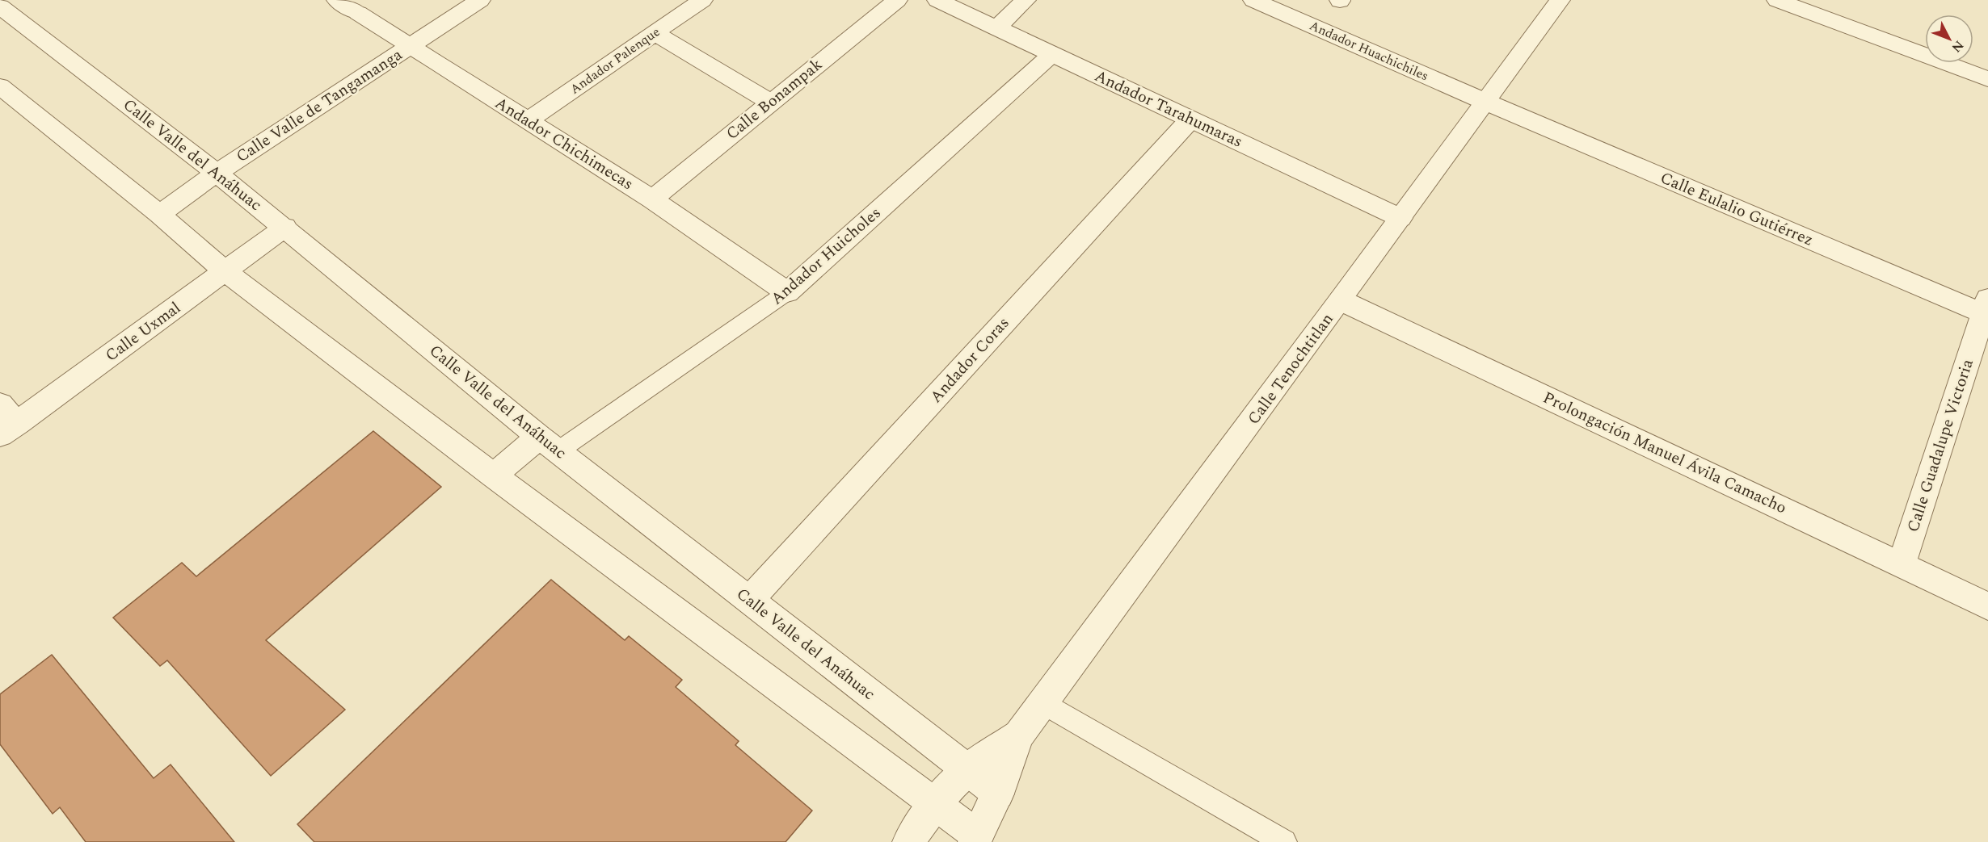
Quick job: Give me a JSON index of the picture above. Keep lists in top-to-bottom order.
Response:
{
  "streets": {
    "street": [
      "Andador Huachichiles",
      "Andador Palenque",
      "Calle Bonampak",
      "Calle Valle de Tangamanga",
      "Andador Tarahumaras",
      "Andador Chichimecas",
      "Calle Valle del Anáhuac",
      "Calle Eulalio Gutiérrez",
      "Andador Huicholes",
      "Calle Uxmal",
      "Andador Coras",
      "Calle Tenochtitlan",
      "Calle Guadalupe Victoria",
      "Prolongación Manuel Ávila Camacho"
    ]
  },
  "crossings": [
    ["Andador Huachichiles", "Calle Eulalio Gutiérrez"],
    ["Andador Huachichiles", "Calle Tenochtitlan"],
    ["Andador Palenque", "Andador Chichimecas"],
    ["Calle Bonampak", "Andador Chichimecas"],
    ["Calle Valle de Tangamanga", "Andador Chichimecas"],
    ["Calle Valle de Tangamanga", "Calle Valle del Anáhuac"],
    ["Andador Tarahumaras", "Andador Huicholes"],
    ["Andador Tarahumaras", "Andador Coras"],
    ["Andador Tarahumaras", "Calle Tenochtitlan"],
    ["Andador Chichimecas", "Andador Huicholes"],
    ["Calle Valle del Anáhuac", "Andador Huicholes"],
    ["Calle Valle del Anáhuac", "Calle Uxmal"],
    ["Calle Valle del Anáhuac", "Andador Coras"],
    ["Calle Valle del Anáhuac", "Calle Tenochtitlan"],
    ["Calle Eulalio Gutiérrez", "Calle Tenochtitlan"],
    ["Calle Eulalio Gutiérrez", "Calle Guadalupe Victoria"],
    ["Calle Tenochtitlan", "Prolongación Manuel Ávila Camacho"],
    ["Calle Guadalupe Victoria", "Prolongación Manuel Ávila Camacho"]
  ],
  "north": "bottom right"
}
